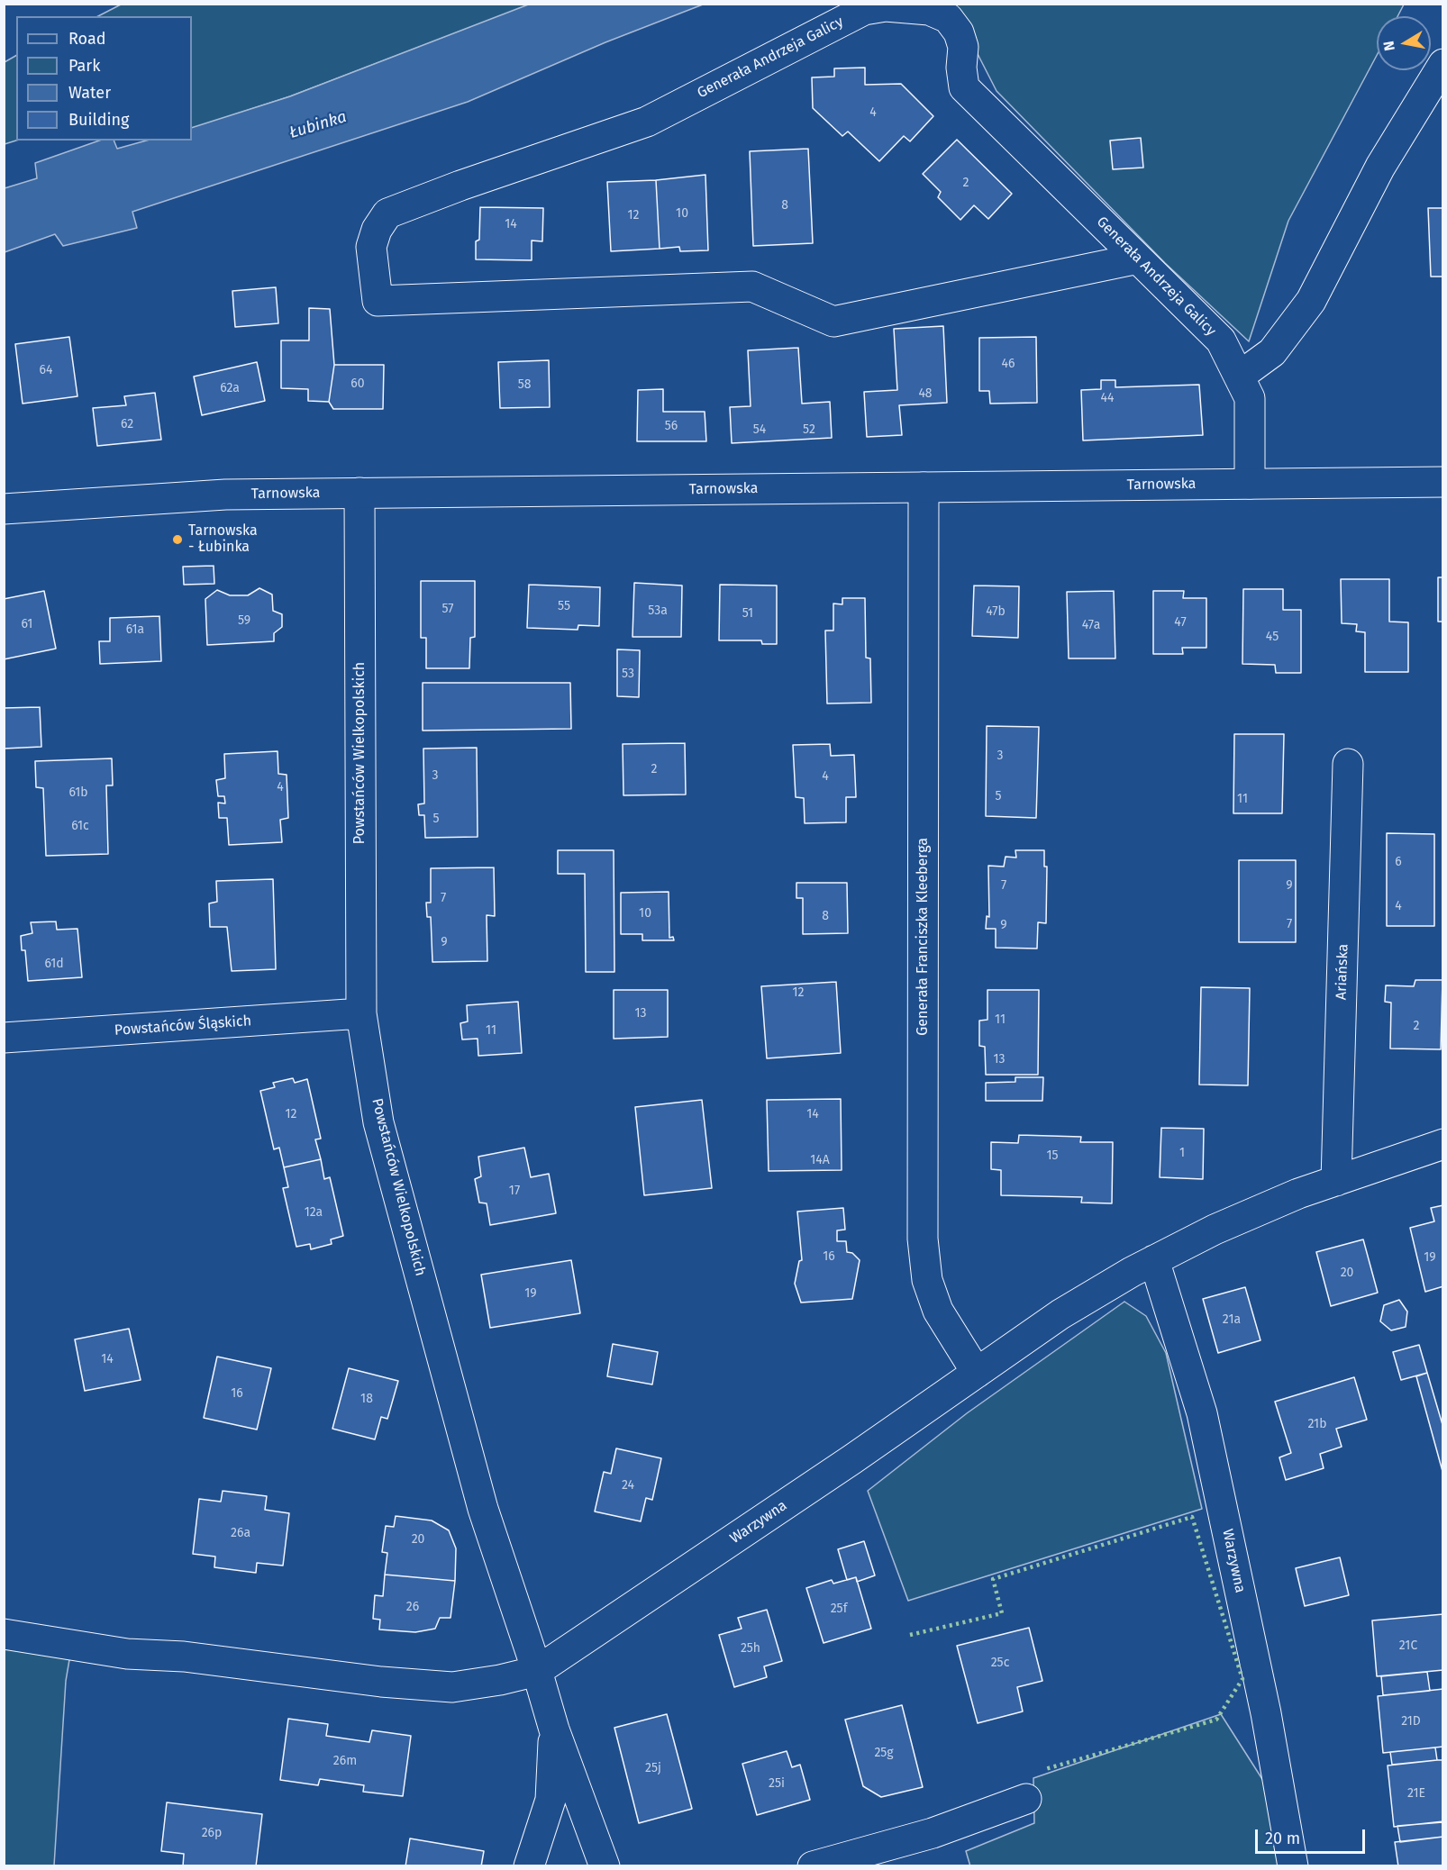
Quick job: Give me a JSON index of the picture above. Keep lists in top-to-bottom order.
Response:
{
  "streets": {
    "street": [
      "Generała Andrzeja Galicy",
      "Tarnowska",
      "Powstańców Wielkopolskich",
      "Generała Franciszka Kleeberga",
      "Ariańska",
      "Powstańców Śląskich",
      "Warzywna"
    ]
  },
  "crossings": [
    ["Generała Andrzeja Galicy", "Tarnowska"],
    ["Tarnowska", "Powstańców Wielkopolskich"],
    ["Tarnowska", "Generała Franciszka Kleeberga"],
    ["Powstańców Wielkopolskich", "Powstańców Śląskich"],
    ["Powstańców Wielkopolskich", "Warzywna"],
    ["Generała Franciszka Kleeberga", "Warzywna"],
    ["Ariańska", "Warzywna"]
  ],
  "water": ["Łubinka"],
  "places": ["Tarnowska - Łubinka"],
  "house_numbers": [
    "4",
    "2",
    "8",
    "10",
    "12",
    "14",
    "46",
    "64",
    "60",
    "58",
    "62a",
    "48",
    "44",
    "62",
    "56",
    "54",
    "52",
    "55",
    "57",
    "53a",
    "47b",
    "51",
    "59",
    "47",
    "61",
    "47a",
    "61a",
    "45",
    "53",
    "3",
    "2",
    "3",
    "4",
    "4",
    "61b",
    "5",
    "11",
    "5",
    "61c",
    "6",
    "7",
    "9",
    "7",
    "4",
    "10",
    "8",
    "7",
    "9",
    "9",
    "61d",
    "12",
    "13",
    "11",
    "2",
    "11",
    "13",
    "12",
    "14",
    "1",
    "15",
    "14A",
    "17",
    "12a",
    "16",
    "19",
    "20",
    "19",
    "21a",
    "14",
    "16",
    "18",
    "21b",
    "24",
    "26a",
    "20",
    "26",
    "25f",
    "21C",
    "25h",
    "25c",
    "21D",
    "25g",
    "26m",
    "25j",
    "25i",
    "21E",
    "26p"
  ],
  "legend": [
    "Road",
    "Park",
    "Water",
    "Building"
  ],
  "scale_bar": "20 m",
  "north": "left"
}
